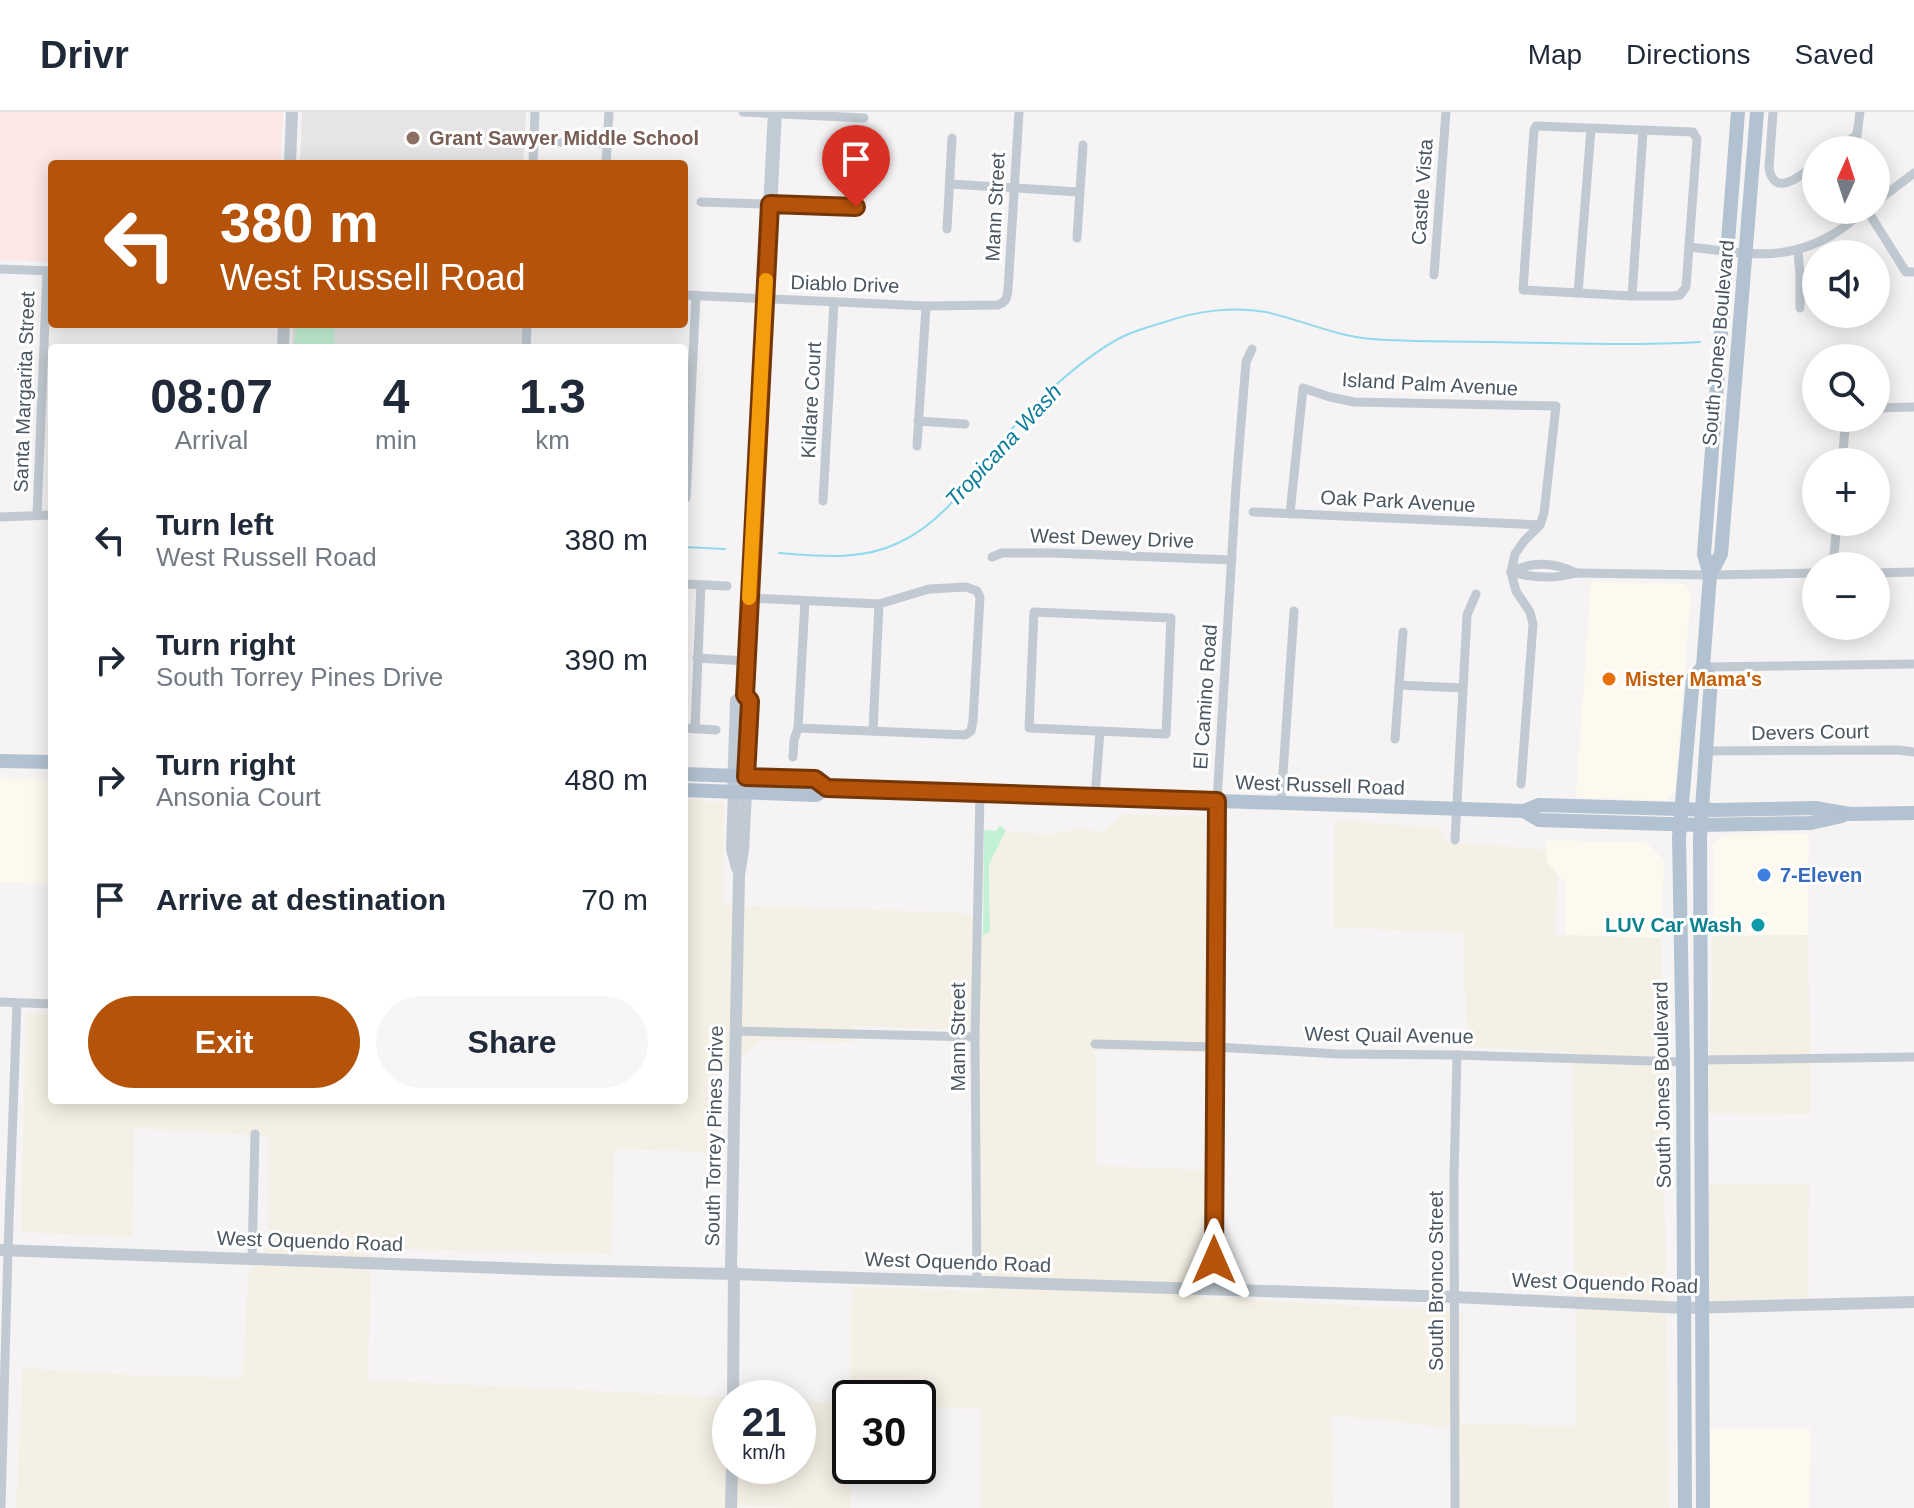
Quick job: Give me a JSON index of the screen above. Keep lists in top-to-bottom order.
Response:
{
  "streets": {
    "main road": ["South Jones Boulevard", "West Russell Road", "South Torrey Pines Drive"],
    "street": [
      "Castle Vista",
      "Mann Street",
      "Diablo Drive",
      "Island Palm Avenue",
      "Santa Margarita Street",
      "Kildare Court",
      "Oak Park Avenue",
      "West Dewey Drive",
      "El Camino Road",
      "Devers Court",
      "West Quail Avenue",
      "West Oquendo Road",
      "South Bronco Street"
    ]
  },
  "crossings": [
    ["Mann Street", "Diablo Drive"],
    ["Mann Street", "West Russell Road"],
    ["Mann Street", "West Oquendo Road"],
    ["Diablo Drive", "Kildare Court"],
    ["Diablo Drive", "South Torrey Pines Drive"],
    ["South Jones Boulevard", "Devers Court"],
    ["South Jones Boulevard", "West Russell Road"],
    ["South Jones Boulevard", "West Quail Avenue"],
    ["South Jones Boulevard", "West Oquendo Road"],
    ["Island Palm Avenue", "Oak Park Avenue"],
    ["West Dewey Drive", "El Camino Road"],
    ["El Camino Road", "West Russell Road"],
    ["El Camino Road", "West Quail Avenue"],
    ["El Camino Road", "West Oquendo Road"],
    ["West Russell Road", "South Torrey Pines Drive"],
    ["West Quail Avenue", "South Bronco Street"],
    ["South Torrey Pines Drive", "West Oquendo Road"],
    ["West Oquendo Road", "South Bronco Street"]
  ],
  "water": ["Tropicana Wash"],
  "places": [
    "Grant Sawyer Middle School",
    "Mister Mama's",
    "7-Eleven",
    "LUV Car Wash"
  ],
  "north": "top",
  "page": {
    "header": "Drivr",
    "nav": ["Map", "Directions", "Saved"],
    "map_buttons": ["+", "−"],
    "turn": ["380 m", "West Russell Road"],
    "eta": [
      "08:07",
      "Arrival",
      "4",
      "min",
      "1.3",
      "km"
    ],
    "list": [
      {
        "name": "Turn left",
        "note": "West Russell Road",
        "value": "380 m"
      },
      {
        "name": "Turn right",
        "note": "South Torrey Pines Drive",
        "value": "390 m"
      },
      {
        "name": "Turn right",
        "note": "Ansonia Court",
        "value": "480 m"
      },
      {
        "name": "Arrive at destination",
        "value": "70 m"
      }
    ],
    "buttons": ["Exit", "Share"],
    "speed": "21 km/h",
    "limit": "30"
  }
}
